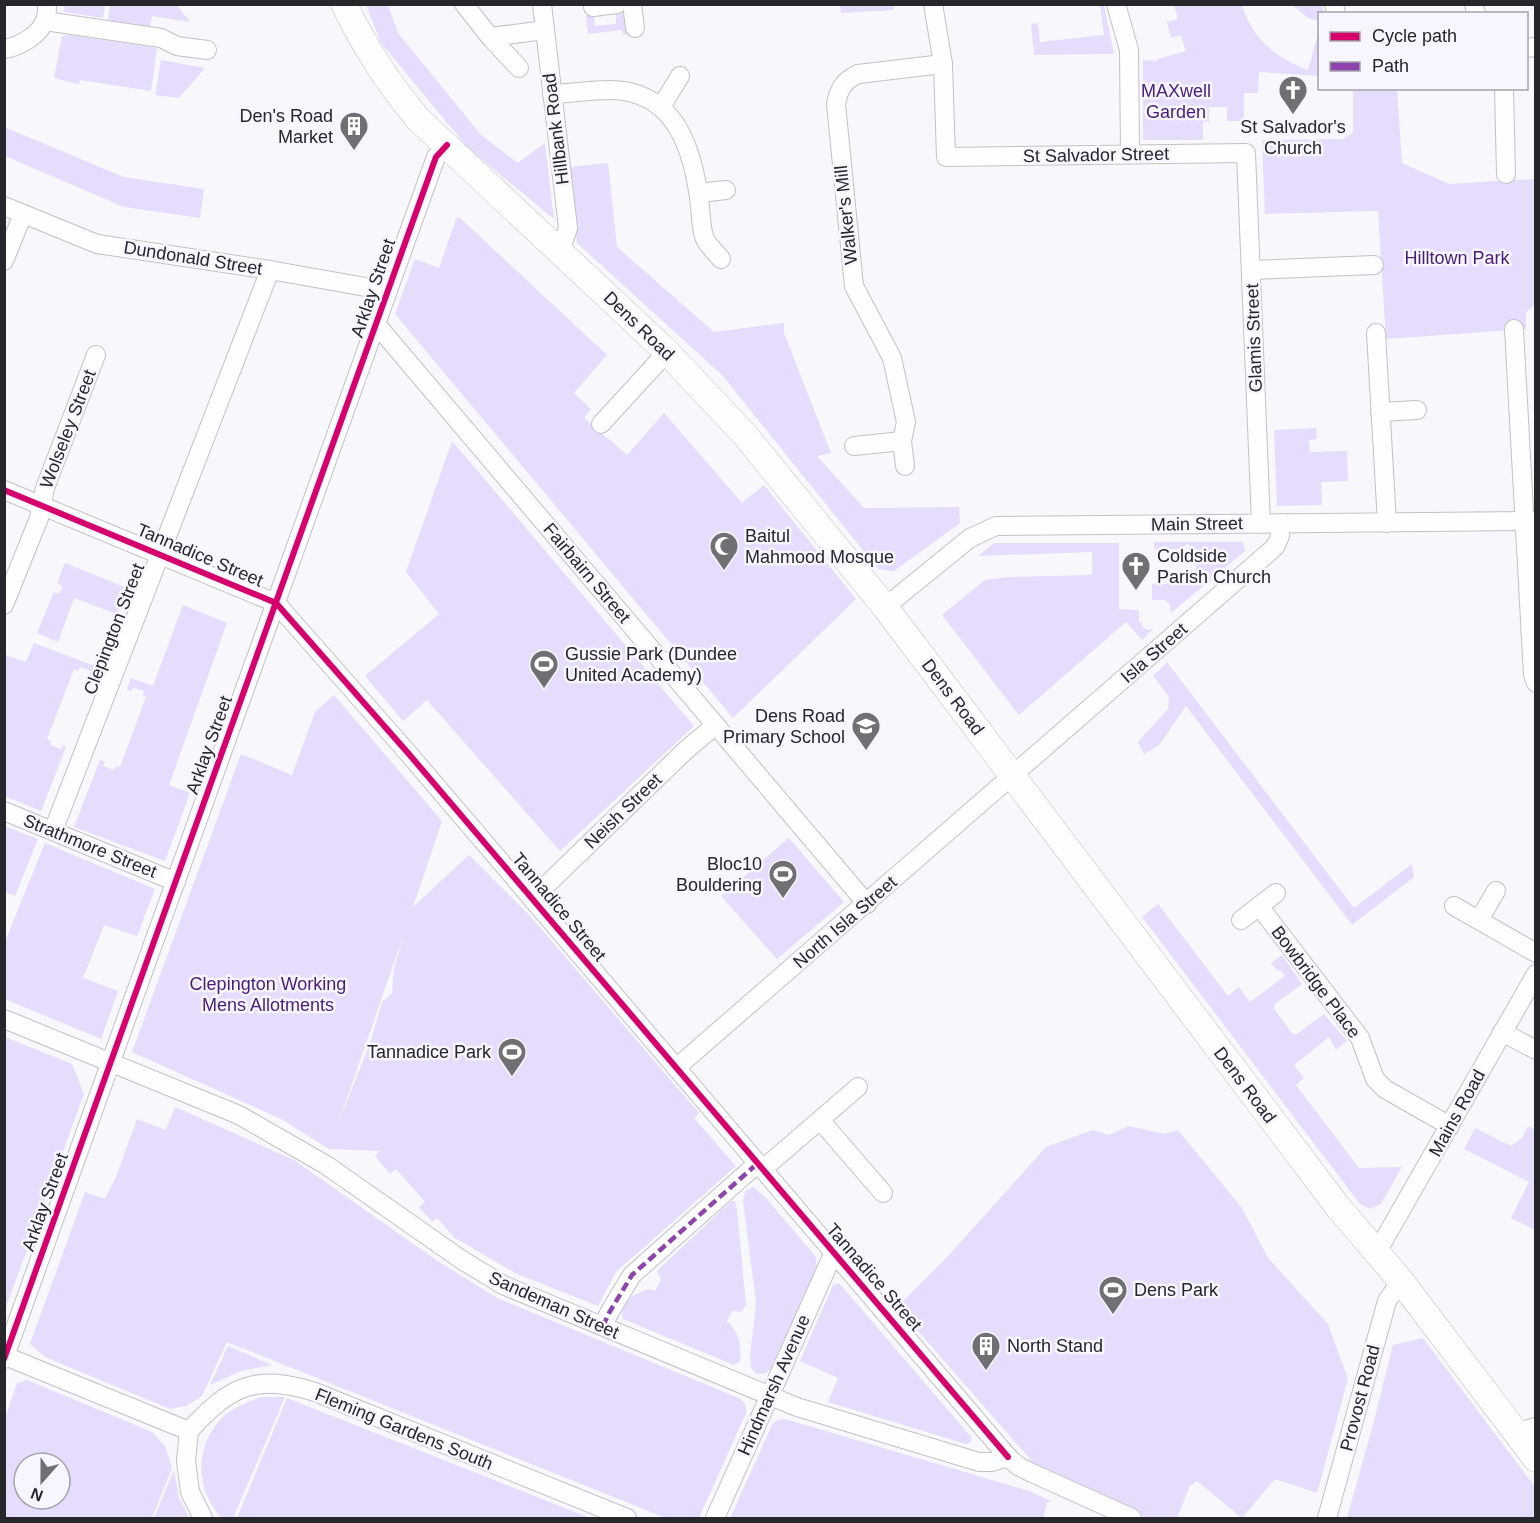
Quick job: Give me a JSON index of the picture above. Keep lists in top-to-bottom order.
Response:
{
  "streets": {
    "main road": ["Dens Road"],
    "street": [
      "Hillbank Road",
      "St Salvador Street",
      "Walker's Mill",
      "Dundonald Street",
      "Arklay Street",
      "Glamis Street",
      "Wolseley Street",
      "Main Street",
      "Tannadice Street",
      "Fairbairn Street",
      "Clepington Street",
      "Isla Street",
      "Neish Street",
      "Strathmore Street",
      "North Isla Street",
      "Bowbridge Place",
      "Mains Road",
      "Sandeman Street",
      "Hindmarsh Avenue",
      "Provost Road",
      "Fleming Gardens South"
    ]
  },
  "crossings": [
    ["Hillbank Road", "Dens Road"],
    ["St Salvador Street", "Walker's Mill"],
    ["St Salvador Street", "Glamis Street"],
    ["Dundonald Street", "Arklay Street"],
    ["Dundonald Street", "Clepington Street"],
    ["Arklay Street", "Dens Road"],
    ["Arklay Street", "Tannadice Street"],
    ["Arklay Street", "Fairbairn Street"],
    ["Arklay Street", "Strathmore Street"],
    ["Arklay Street", "Sandeman Street"],
    ["Dens Road", "Main Street"],
    ["Dens Road", "Isla Street"],
    ["Dens Road", "North Isla Street"],
    ["Dens Road", "Mains Road"],
    ["Dens Road", "Provost Road"],
    ["Glamis Street", "Main Street"],
    ["Wolseley Street", "Tannadice Street"],
    ["Main Street", "Isla Street"],
    ["Tannadice Street", "Clepington Street"],
    ["Tannadice Street", "Neish Street"],
    ["Tannadice Street", "North Isla Street"],
    ["Tannadice Street", "Sandeman Street"],
    ["Tannadice Street", "Hindmarsh Avenue"],
    ["Fairbairn Street", "Neish Street"],
    ["Fairbairn Street", "North Isla Street"],
    ["Clepington Street", "Strathmore Street"],
    ["Isla Street", "North Isla Street"],
    ["Bowbridge Place", "Mains Road"],
    ["Sandeman Street", "Hindmarsh Avenue"]
  ],
  "parks": ["MAXwell Garden", "Hilltown Park", "Clepington Working Mens Allotments"],
  "places": {
    "church": ["St Salvador's Church", "Coldside Parish Church"],
    "building": ["Den's Road Market", "North Stand"],
    "mosque": ["Baitul Mahmood Mosque"],
    "sports": [
      "Gussie Park (Dundee United Academy)",
      "Bloc10 Bouldering",
      "Tannadice Park",
      "Dens Park"
    ],
    "school or university": ["Dens Road Primary School"]
  },
  "legend": ["Cycle path", "Path"],
  "north": "bottom"
}
